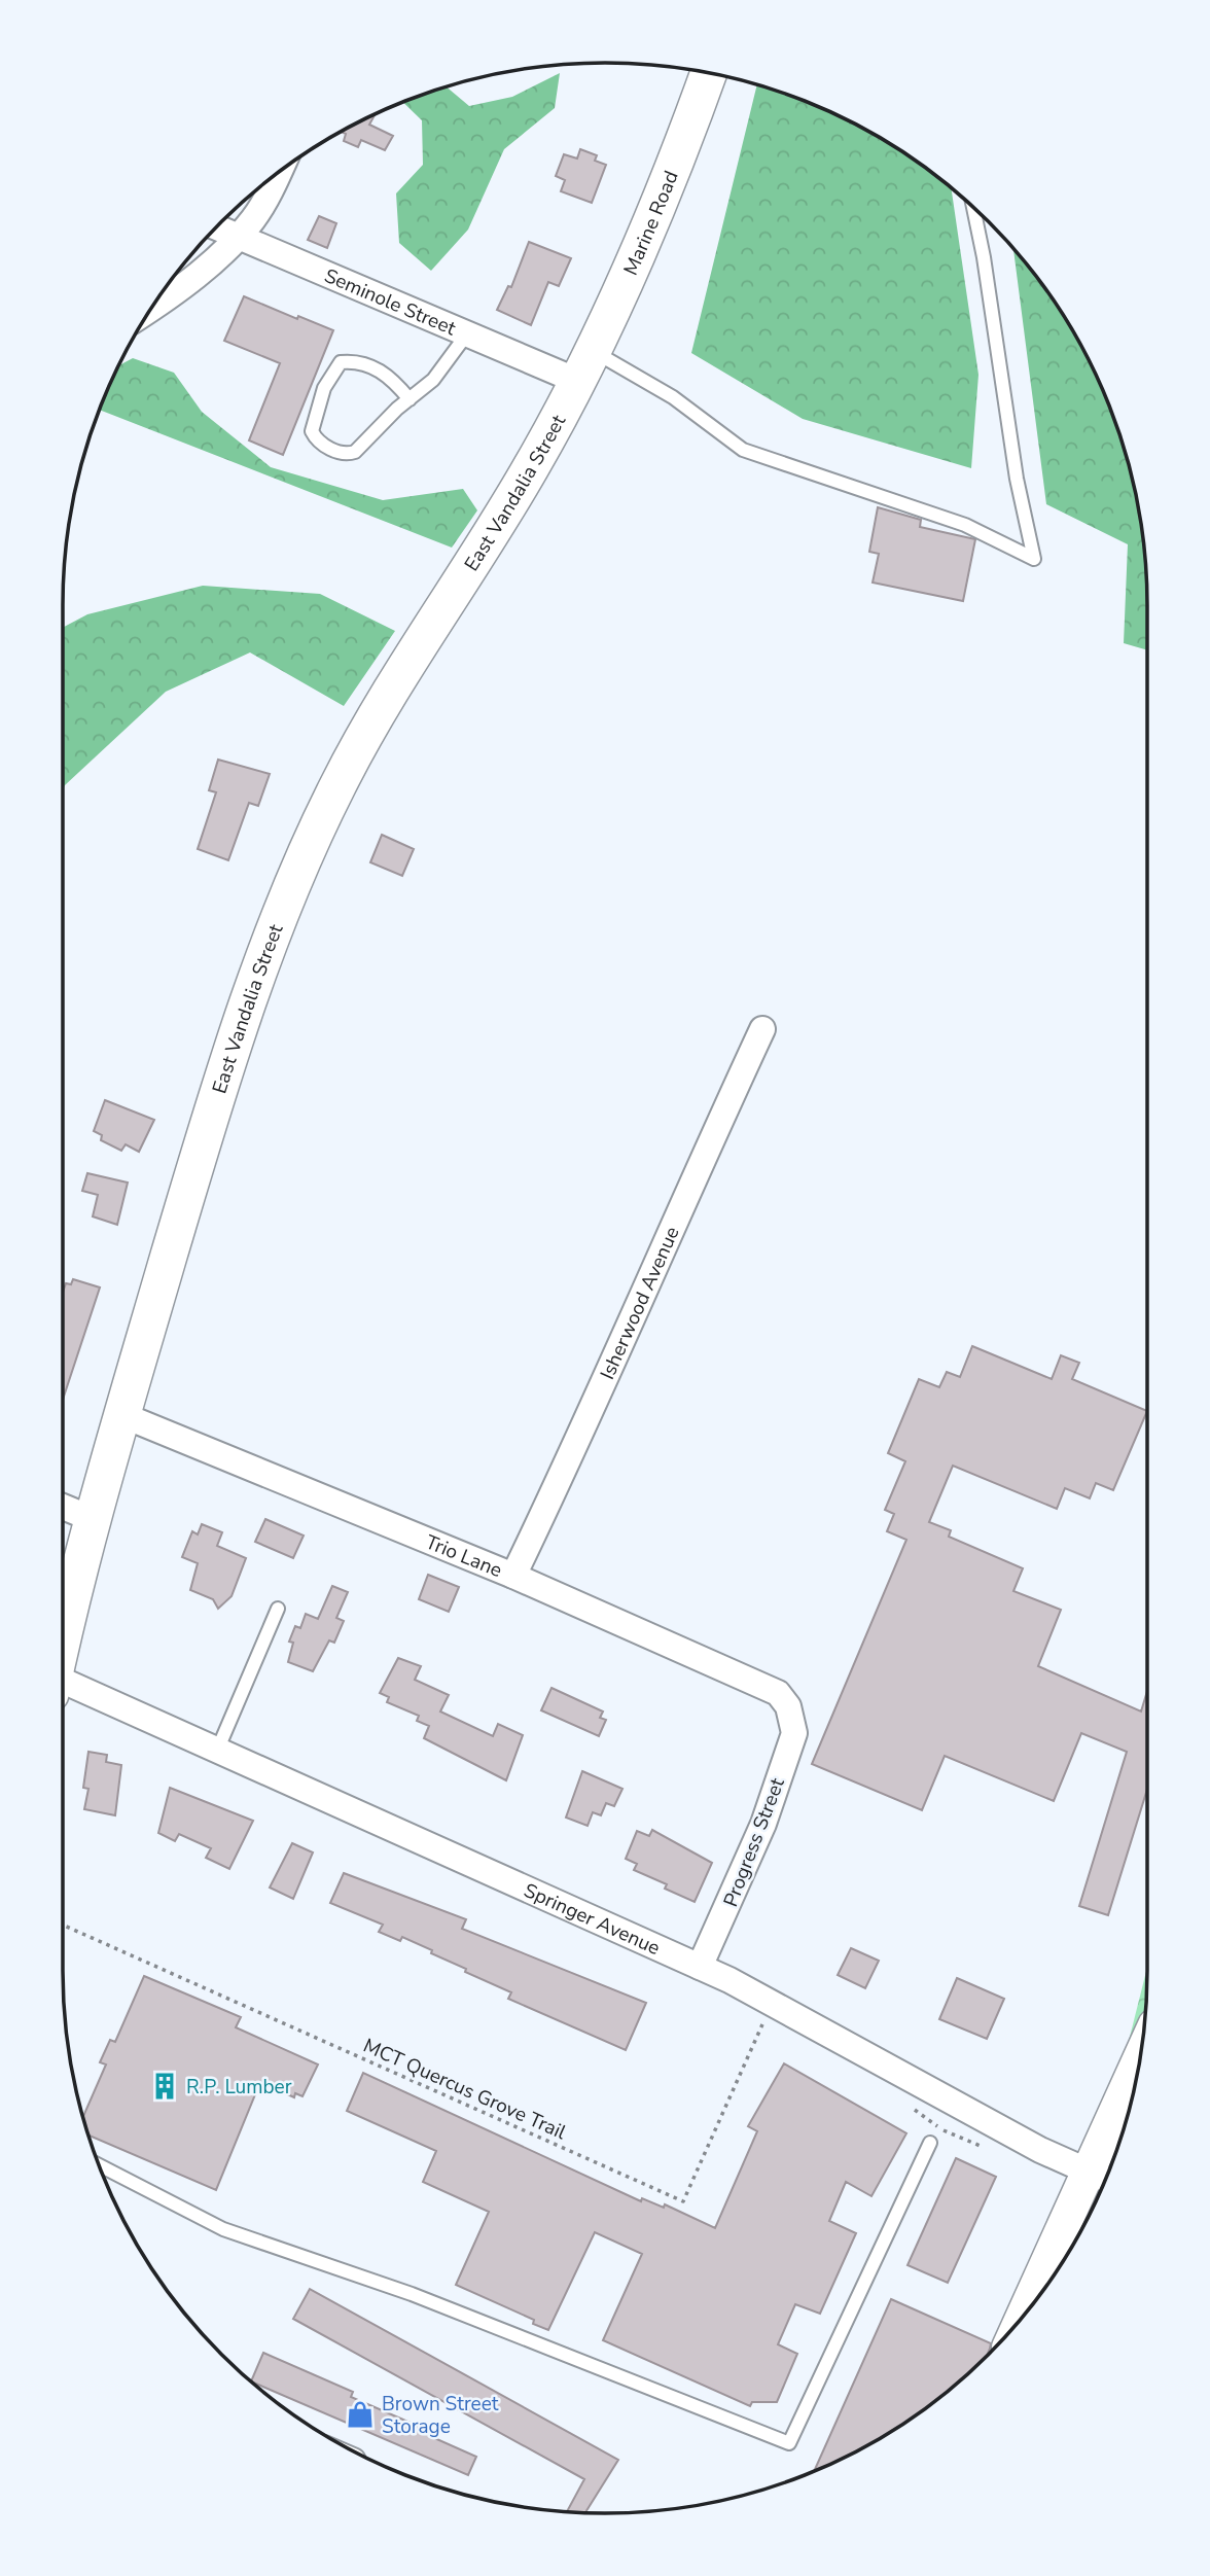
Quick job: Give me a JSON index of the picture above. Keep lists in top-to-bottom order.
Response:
{
  "streets": {
    "main road": ["Marine Road", "East Vandalia Street"],
    "street": [
      "Seminole Street",
      "Isherwood Avenue",
      "Trio Lane",
      "Progress Street",
      "Springer Avenue"
    ],
    "path": ["MCT Quercus Grove Trail"]
  },
  "crossings": [
    ["Marine Road", "Seminole Street"],
    ["Marine Road", "East Vandalia Street"],
    ["Seminole Street", "East Vandalia Street"],
    ["East Vandalia Street", "Trio Lane"],
    ["Isherwood Avenue", "Trio Lane"],
    ["Trio Lane", "Progress Street"],
    ["Progress Street", "Springer Avenue"]
  ],
  "places": {
    "building": ["R.P. Lumber"],
    "shop": ["Brown Street Storage"]
  }
}
